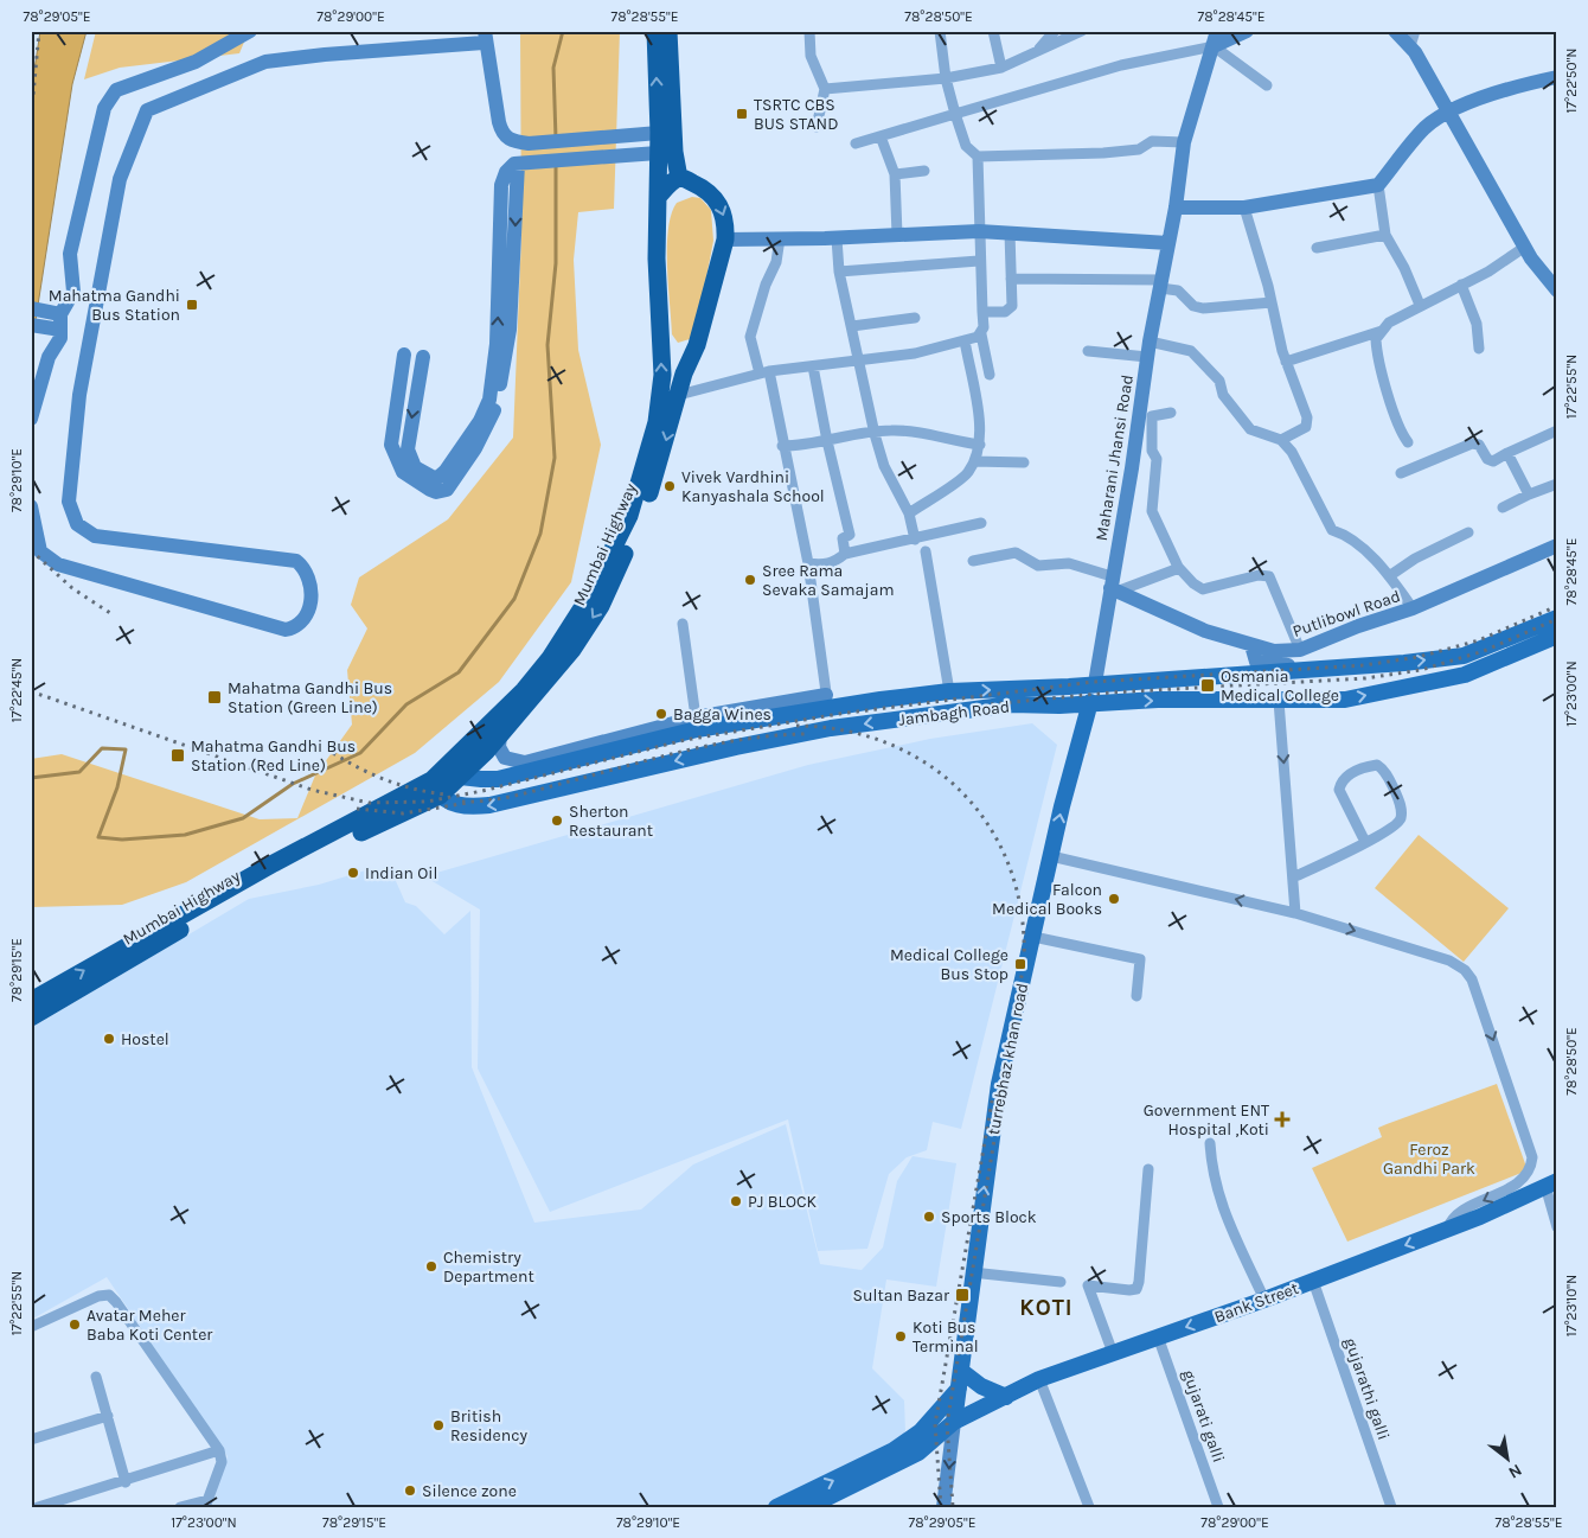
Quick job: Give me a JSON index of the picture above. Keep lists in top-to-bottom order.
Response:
{
  "streets": {
    "highway": ["Mumbai Highway"],
    "main road": ["Jambagh Road", "turrebhaz khan road", "Bank Street"],
    "street": [
      "Maharani Jhansi Road",
      "Putlibowl Road",
      "gujarathi galli",
      "gujarati galli"
    ]
  },
  "crossings": [
    ["Maharani Jhansi Road", "Putlibowl Road"],
    ["Maharani Jhansi Road", "Jambagh Road"],
    ["Mumbai Highway", "Jambagh Road"],
    ["Jambagh Road", "turrebhaz khan road"],
    ["turrebhaz khan road", "Bank Street"],
    ["Bank Street", "gujarathi galli"],
    ["Bank Street", "gujarati galli"]
  ],
  "one_way": ["turrebhaz khan road"],
  "districts": ["KOTI"],
  "parks": ["Feroz Gandhi Park"],
  "places": {
    "transit": [
      "TSRTC CBS BUS STAND",
      "Mahatma Gandhi Bus Station",
      "Osmania Medical College",
      "Mahatma Gandhi Bus Station (Green Line)",
      "Mahatma Gandhi Bus Station (Red Line)",
      "Medical College Bus Stop",
      "Sultan Bazar"
    ],
    "other": [
      "Vivek Vardhini Kanyashala School",
      "Sree Rama Sevaka Samajam",
      "Bagga Wines",
      "Sherton Restaurant",
      "Indian Oil",
      "Falcon Medical Books",
      "Hostel",
      "PJ BLOCK",
      "Sports Block",
      "Chemistry Department",
      "Avatar Meher Baba Koti Center",
      "Koti Bus Terminal",
      "British Residency",
      "Silence zone"
    ],
    "health": ["Government ENT Hospital ,Koti"]
  },
  "north": "bottom right",
  "coordinates": [
    "78°29'05\"E",
    "78°29'00\"E",
    "78°28'55\"E",
    "78°28'50\"E",
    "78°28'45\"E",
    "17°22'50\"N",
    "17°22'55\"N",
    "78°29'10\"E",
    "17°22'45\"N",
    "17°23'00\"N",
    "78°29'15\"E",
    "17°23'10\"N"
  ]
}
